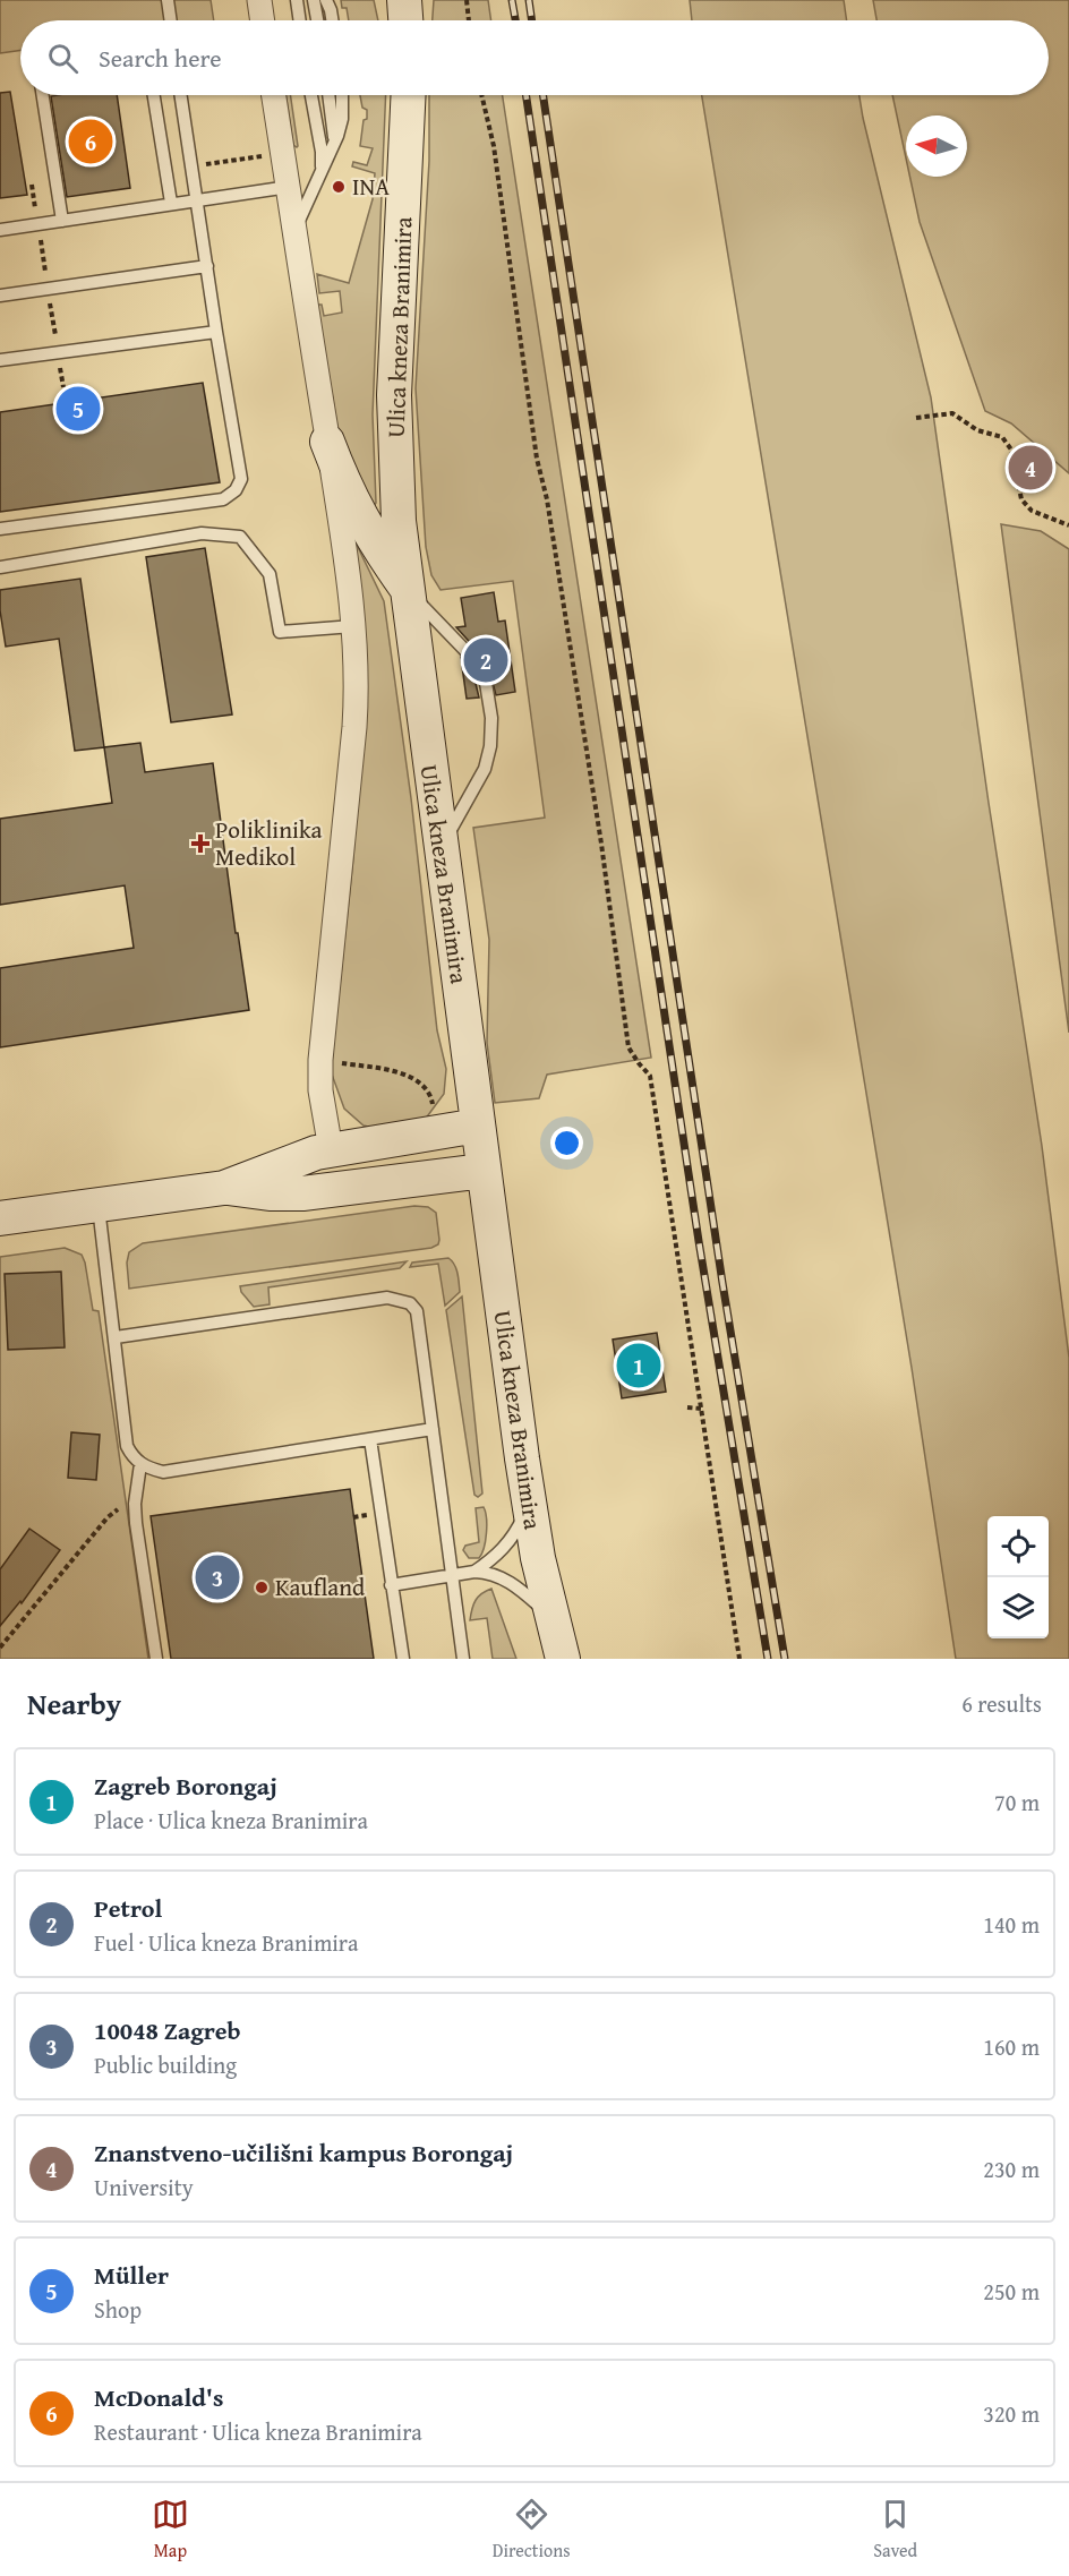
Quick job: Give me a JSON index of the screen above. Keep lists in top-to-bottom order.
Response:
{
  "streets": {
    "main road": ["Ulica kneza Branimira"]
  },
  "places": {
    "other": ["INA", "Kaufland"],
    "health": ["Poliklinika Medikol"]
  },
  "north": "left",
  "page": {
    "search": "Search here",
    "pins": [
      "6",
      "5",
      "4",
      "2",
      "1",
      "3"
    ],
    "heading": ["Nearby", "6 results"],
    "list": [
      {
        "mark": "1",
        "name": "Zagreb Borongaj",
        "note": "Place · Ulica kneza Branimira",
        "value": "70 m"
      },
      {
        "mark": "2",
        "name": "Petrol",
        "note": "Fuel · Ulica kneza Branimira",
        "value": "140 m"
      },
      {
        "mark": "3",
        "name": "10048 Zagreb",
        "note": "Public building",
        "value": "160 m"
      },
      {
        "mark": "4",
        "name": "Znanstveno-učilišni kampus Borongaj",
        "note": "University",
        "value": "230 m"
      },
      {
        "mark": "5",
        "name": "Müller",
        "note": "Shop",
        "value": "250 m"
      },
      {
        "mark": "6",
        "name": "McDonald's",
        "note": "Restaurant · Ulica kneza Branimira",
        "value": "320 m"
      }
    ],
    "nav": ["Map", "Directions", "Saved"]
  }
}
